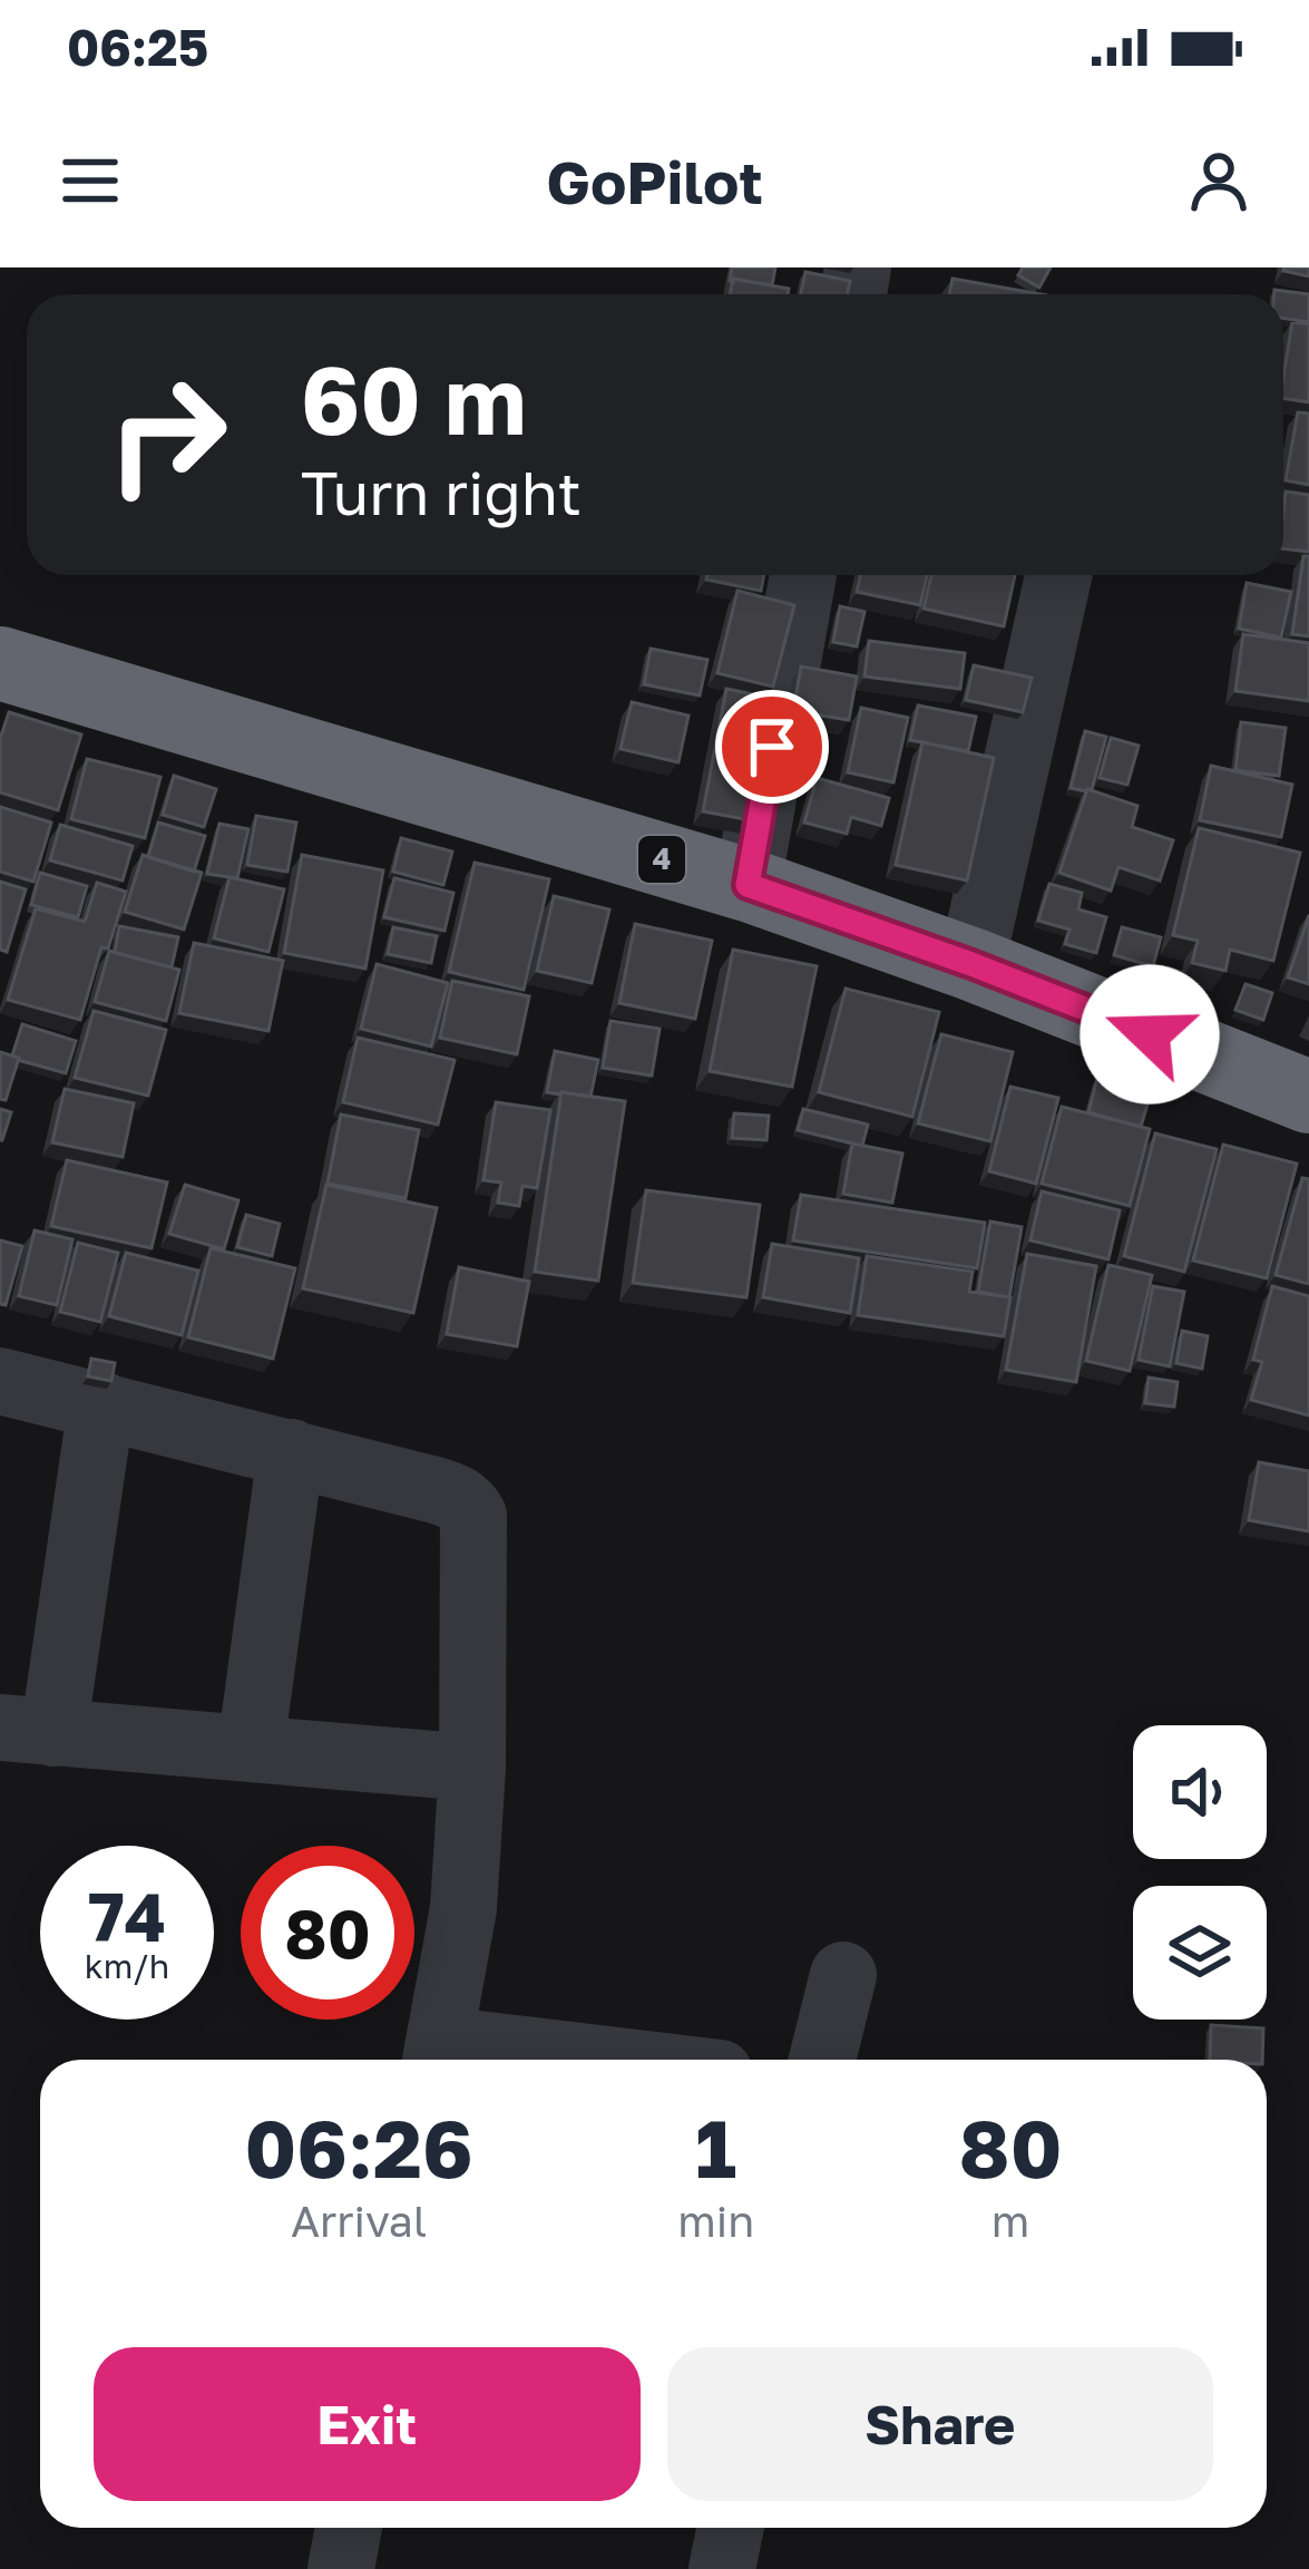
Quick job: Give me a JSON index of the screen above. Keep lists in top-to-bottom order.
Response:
{
  "streets": {
    "highway": ["4"]
  },
  "page": {
    "status": "06:25",
    "header": "GoPilot",
    "turn": ["60 m", "Turn right"],
    "speed": "74 km/h",
    "limit": "80",
    "eta": [
      "06:26",
      "Arrival",
      "1",
      "min",
      "80",
      "m"
    ],
    "buttons": ["Exit", "Share"]
  }
}
